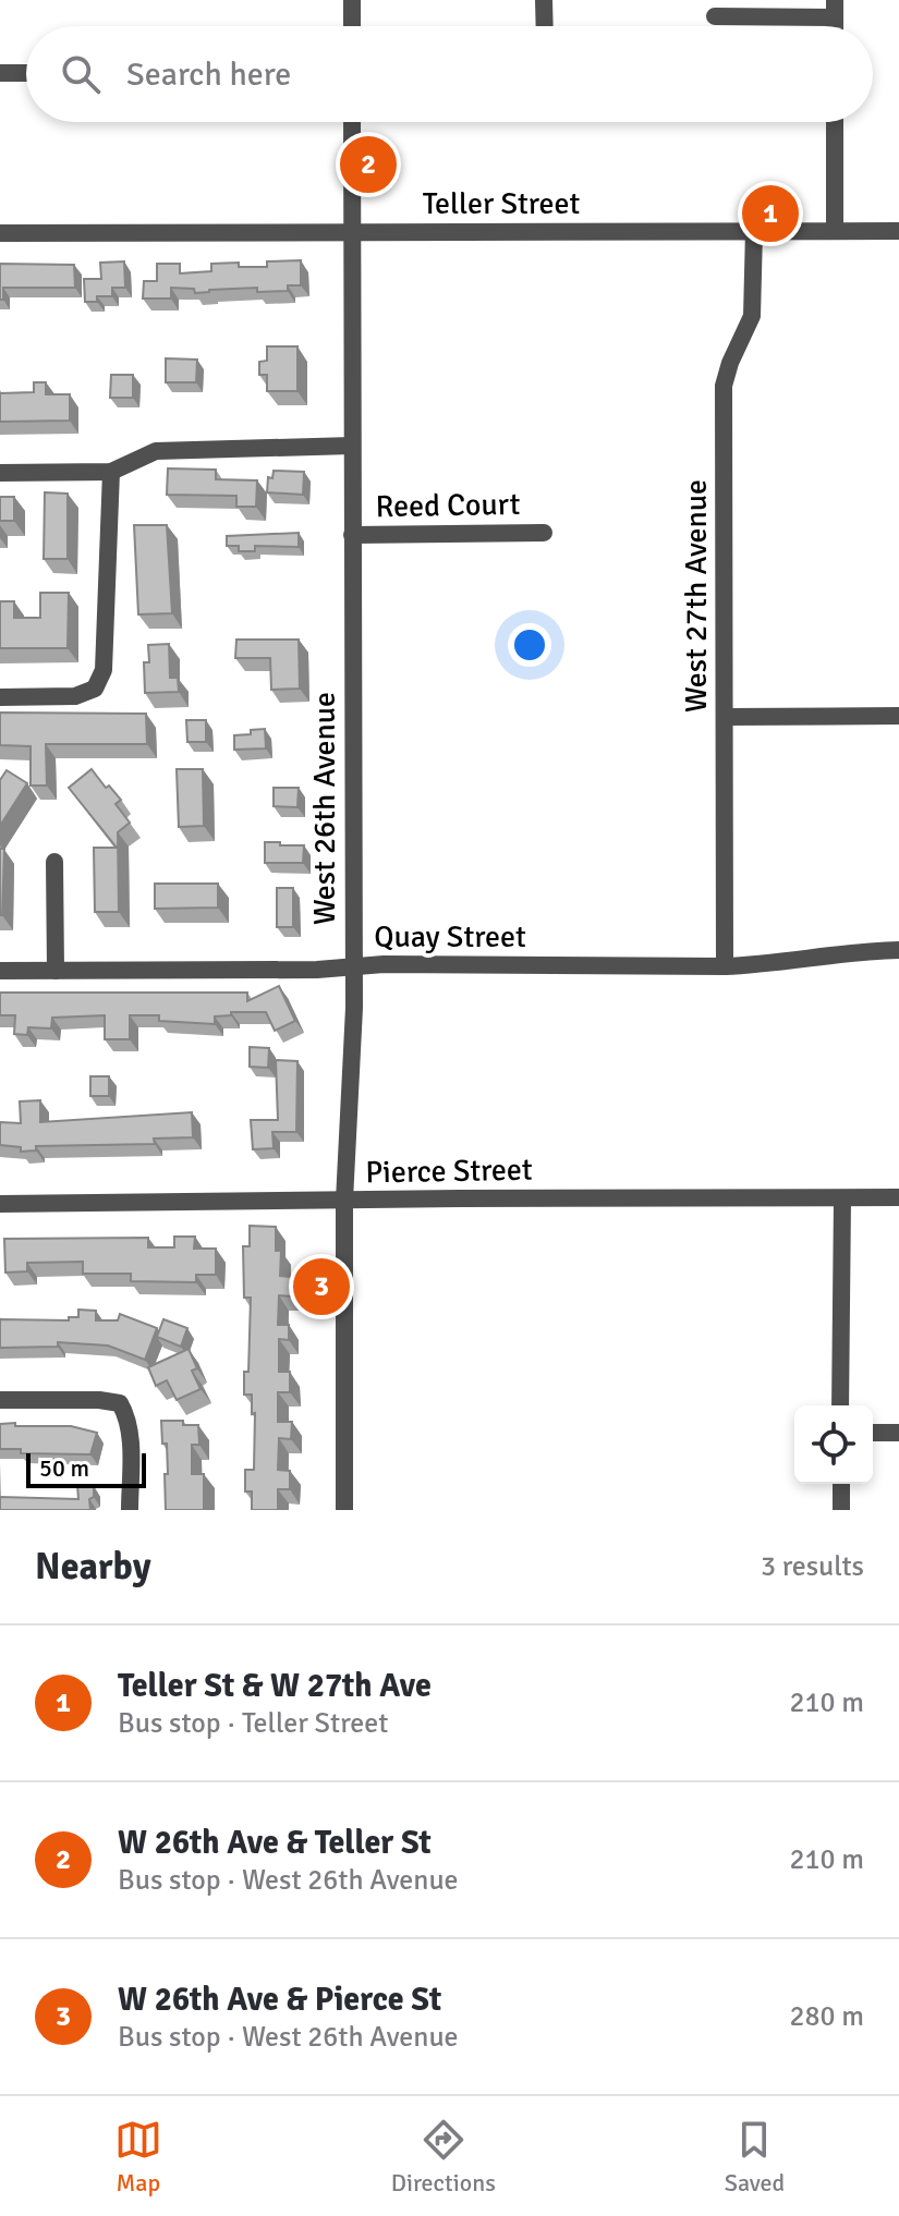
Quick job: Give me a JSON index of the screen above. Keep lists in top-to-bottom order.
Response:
{
  "streets": {
    "street": [
      "Teller Street",
      "Reed Court",
      "West 27th Avenue",
      "West 26th Avenue",
      "Quay Street",
      "Pierce Street"
    ]
  },
  "crossings": [
    ["Teller Street", "West 27th Avenue"],
    ["Teller Street", "West 26th Avenue"],
    ["Reed Court", "West 26th Avenue"],
    ["West 27th Avenue", "Quay Street"],
    ["West 26th Avenue", "Quay Street"],
    ["West 26th Avenue", "Pierce Street"]
  ],
  "scale_bar": "50 m",
  "page": {
    "search": "Search here",
    "pins": ["2", "1", "3"],
    "scale": "50 m",
    "heading": ["Nearby", "3 results"],
    "list": [
      {
        "mark": "1",
        "name": "Teller St & W 27th Ave",
        "note": "Bus stop · Teller Street",
        "value": "210 m"
      },
      {
        "mark": "2",
        "name": "W 26th Ave & Teller St",
        "note": "Bus stop · West 26th Avenue",
        "value": "210 m"
      },
      {
        "mark": "3",
        "name": "W 26th Ave & Pierce St",
        "note": "Bus stop · West 26th Avenue",
        "value": "280 m"
      }
    ],
    "nav": ["Map", "Directions", "Saved"]
  }
}
